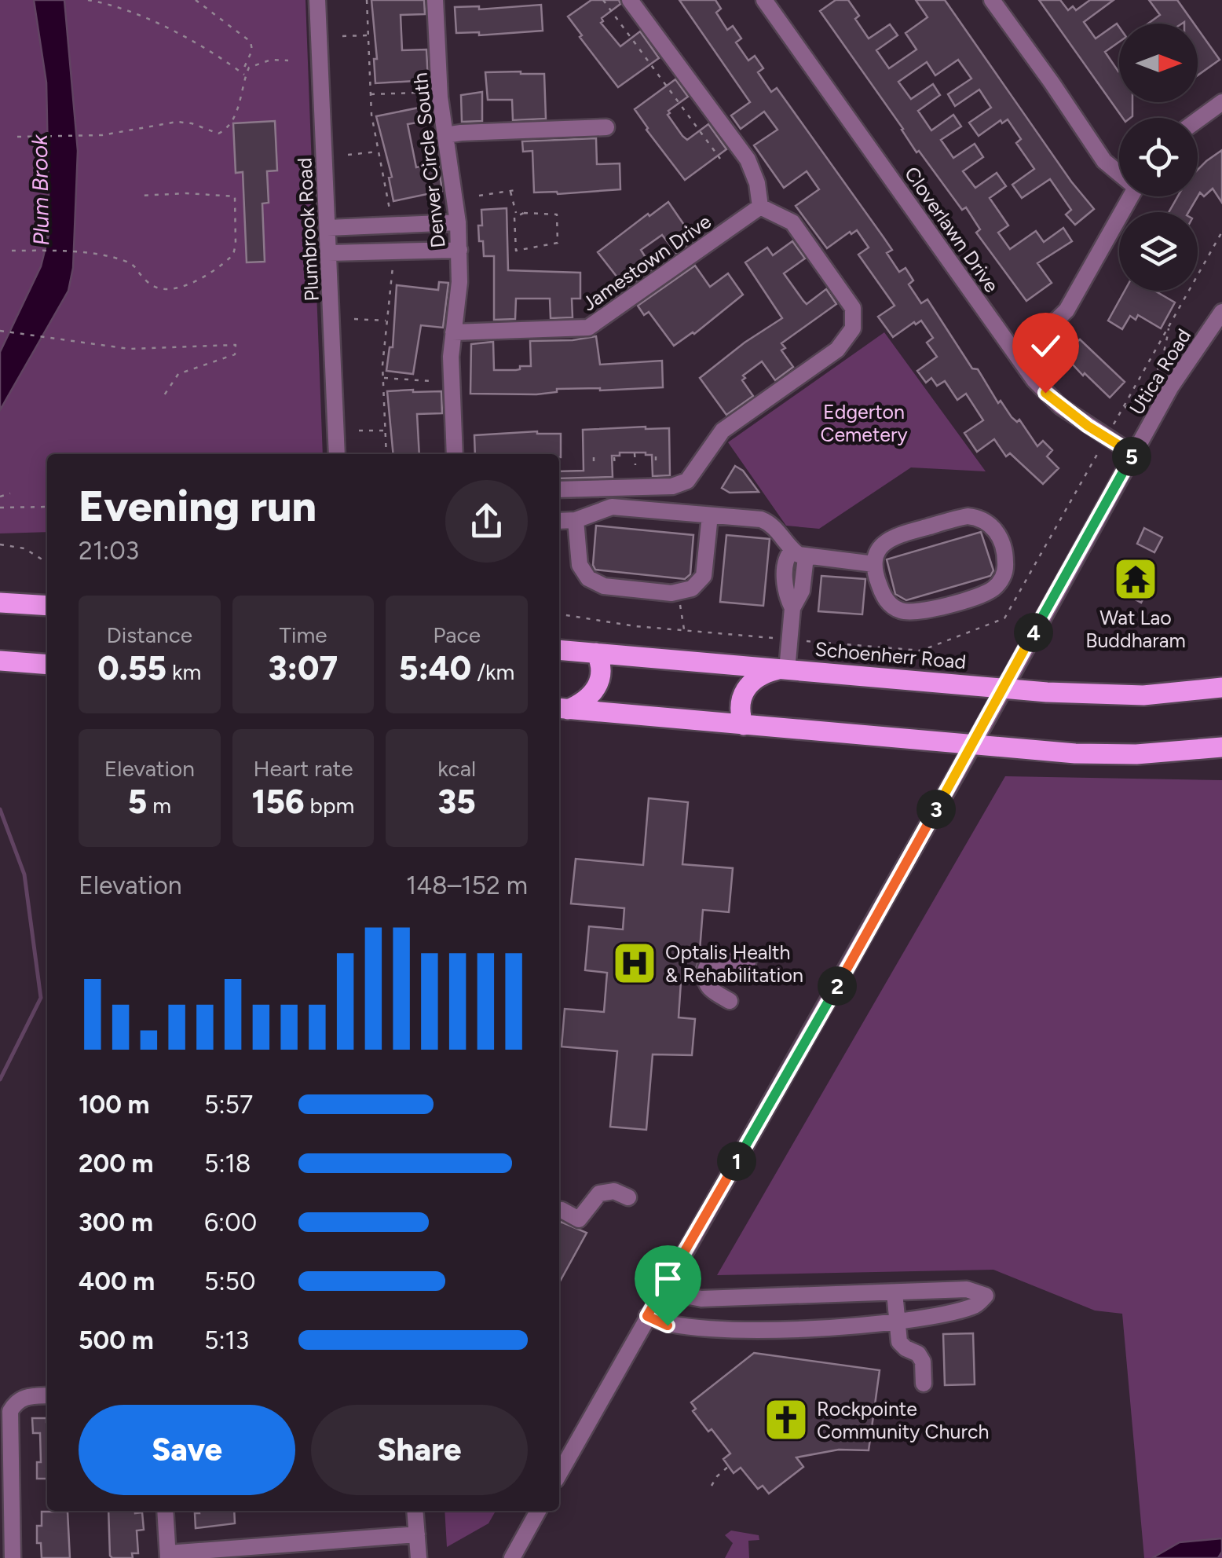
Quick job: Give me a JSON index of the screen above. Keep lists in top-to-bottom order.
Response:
{
  "streets": {
    "main road": ["Schoenherr Road"],
    "street": [
      "Denver Circle South",
      "Plumbrook Road",
      "Cloverlawn Drive",
      "Jamestown Drive",
      "Utica Road"
    ]
  },
  "crossings": [
    ["Denver Circle South", "Jamestown Drive"],
    ["Cloverlawn Drive", "Utica Road"],
    ["Utica Road", "Schoenherr Road"]
  ],
  "water": ["Plum Brook"],
  "parks": ["Edgerton Cemetery"],
  "places": {
    "temple": ["Wat Lao Buddharam"],
    "hospital": ["Optalis Health & Rehabilitation"],
    "church": ["Rockpointe Community Church"]
  },
  "north": "right",
  "page": {
    "pins": [
      "5",
      "4",
      "3",
      "2",
      "1"
    ],
    "heading": ["Evening run", "21:03"],
    "stats": [
      ["Distance", "0.55 km"],
      ["Time", "3:07"],
      ["Pace", "5:40 /km"],
      ["Elevation", "5 m"],
      ["Heart rate", "156 bpm"],
      ["kcal", "35"]
    ],
    "chart": ["Elevation", "148–152 m"],
    "list": [
      {
        "name": "100 m",
        "note": "5:57"
      },
      {
        "name": "200 m",
        "note": "5:18"
      },
      {
        "name": "300 m",
        "note": "6:00"
      },
      {
        "name": "400 m",
        "note": "5:50"
      },
      {
        "name": "500 m",
        "note": "5:13"
      }
    ],
    "buttons": ["Save", "Share"]
  }
}
